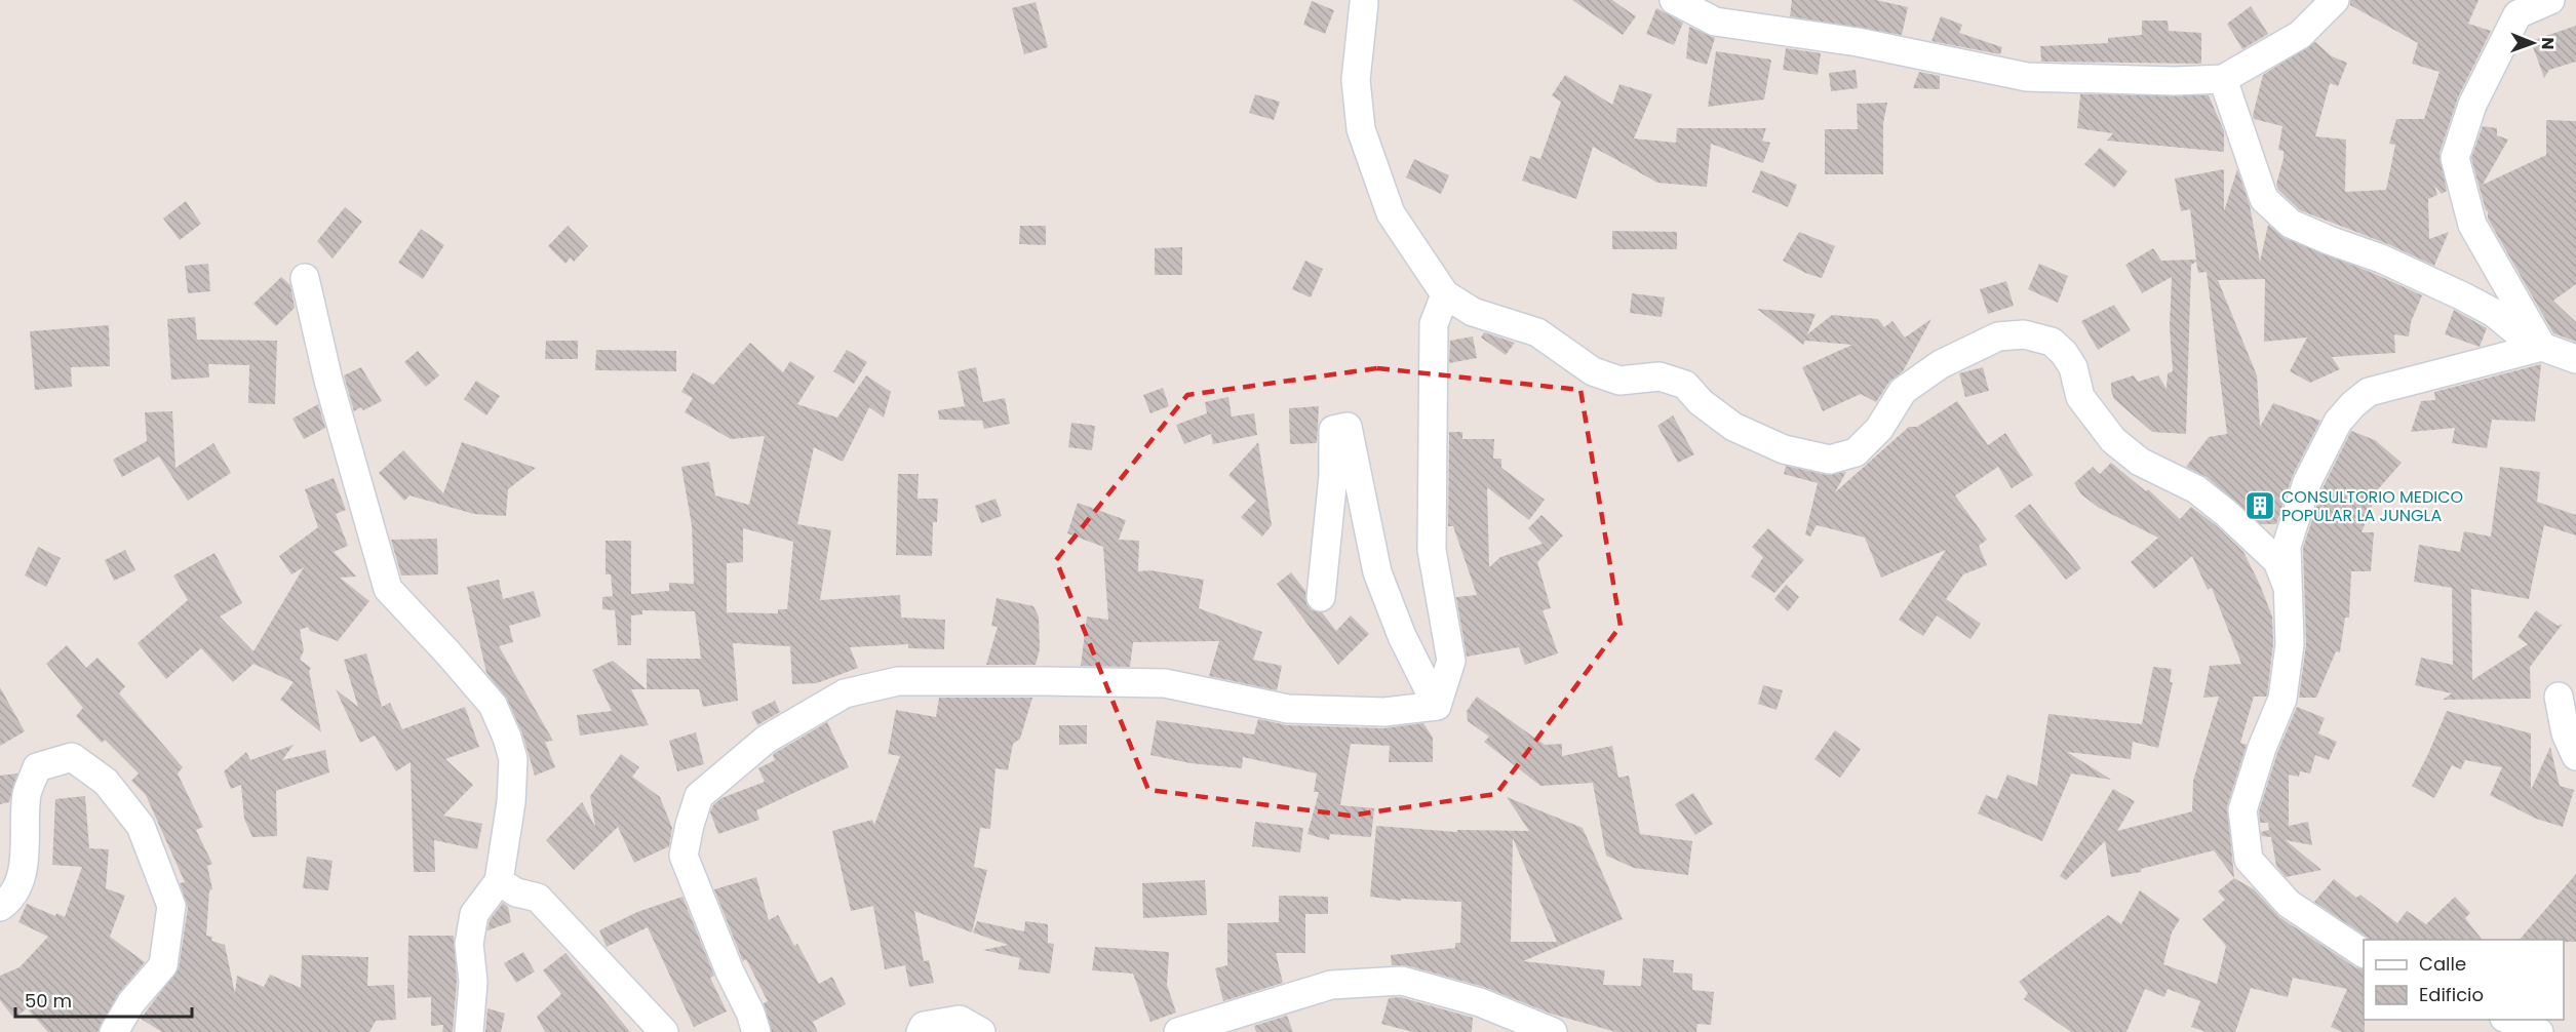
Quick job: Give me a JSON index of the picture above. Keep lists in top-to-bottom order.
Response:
{
  "places": {
    "building": ["CONSULTORIO MEDICO POPULAR LA JUNGLA"]
  },
  "legend": ["Calle", "Edificio"],
  "scale_bar": "50 m",
  "north": "right"
}
